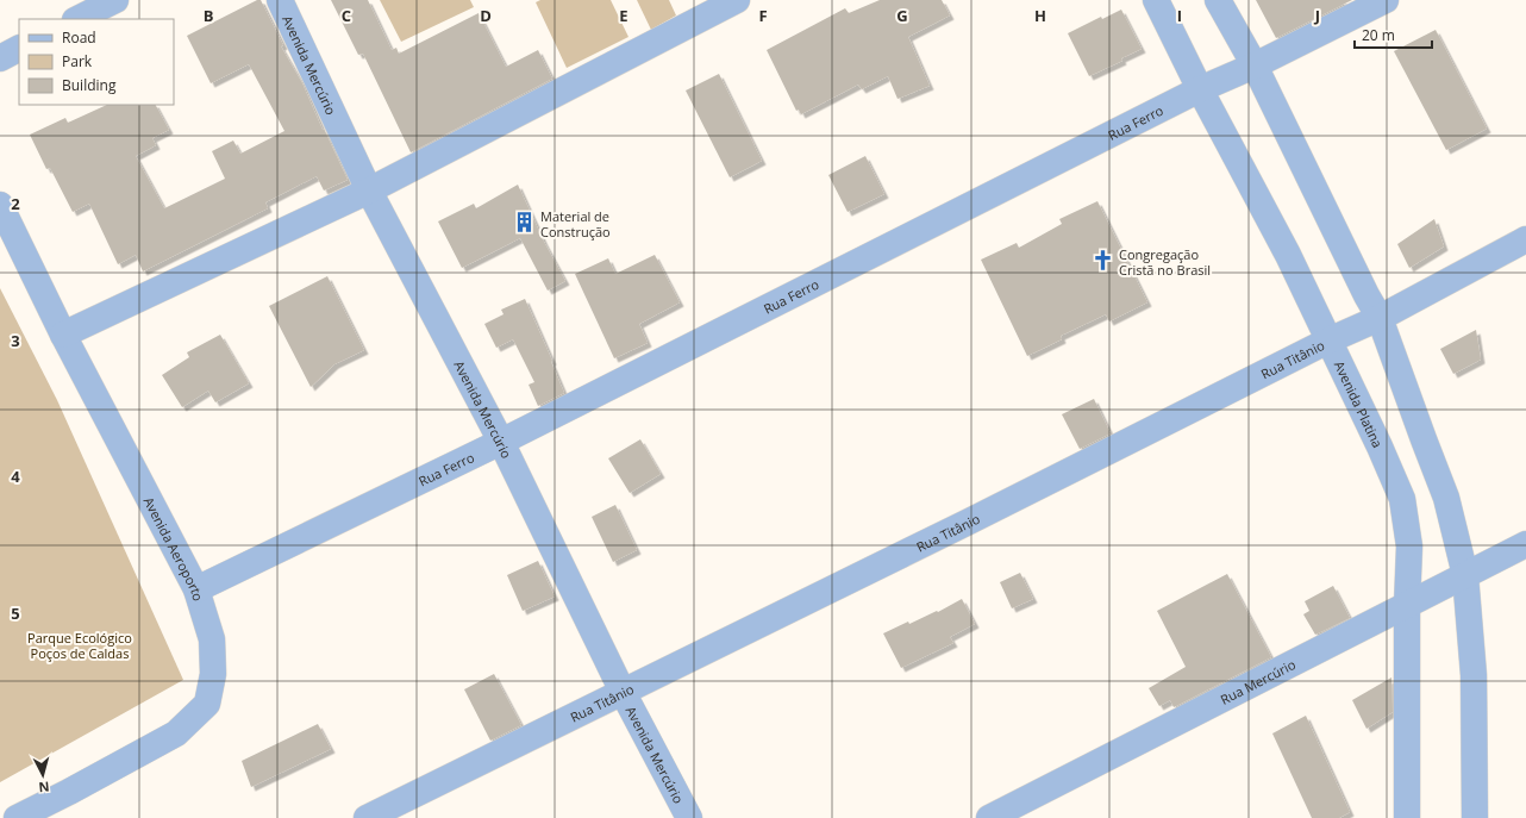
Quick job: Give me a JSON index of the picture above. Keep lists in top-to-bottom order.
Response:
{
  "streets": {
    "street": [
      "Avenida Mercúrio",
      "Rua Ferro",
      "Rua Titânio",
      "Avenida Platina",
      "Avenida Aeroporto",
      "Rua Mercúrio"
    ]
  },
  "crossings": [
    ["Avenida Mercúrio", "Rua Ferro"],
    ["Avenida Mercúrio", "Rua Titânio"],
    ["Rua Ferro", "Avenida Platina"],
    ["Rua Ferro", "Avenida Aeroporto"],
    ["Rua Titânio", "Avenida Platina"],
    ["Avenida Platina", "Rua Mercúrio"]
  ],
  "parks": ["Parque Ecológico Poços de Caldas"],
  "places": {
    "building": ["Material de Construção"],
    "church": ["Congregação Cristã no Brasil"]
  },
  "legend": ["Road", "Park", "Building"],
  "scale_bar": "20 m",
  "north": "bottom",
  "grid": {
    "columns": [
      "B",
      "C",
      "D",
      "E",
      "F",
      "G",
      "H",
      "I",
      "J"
    ],
    "rows": [
      "2",
      "3",
      "4",
      "5"
    ]
  }
}
